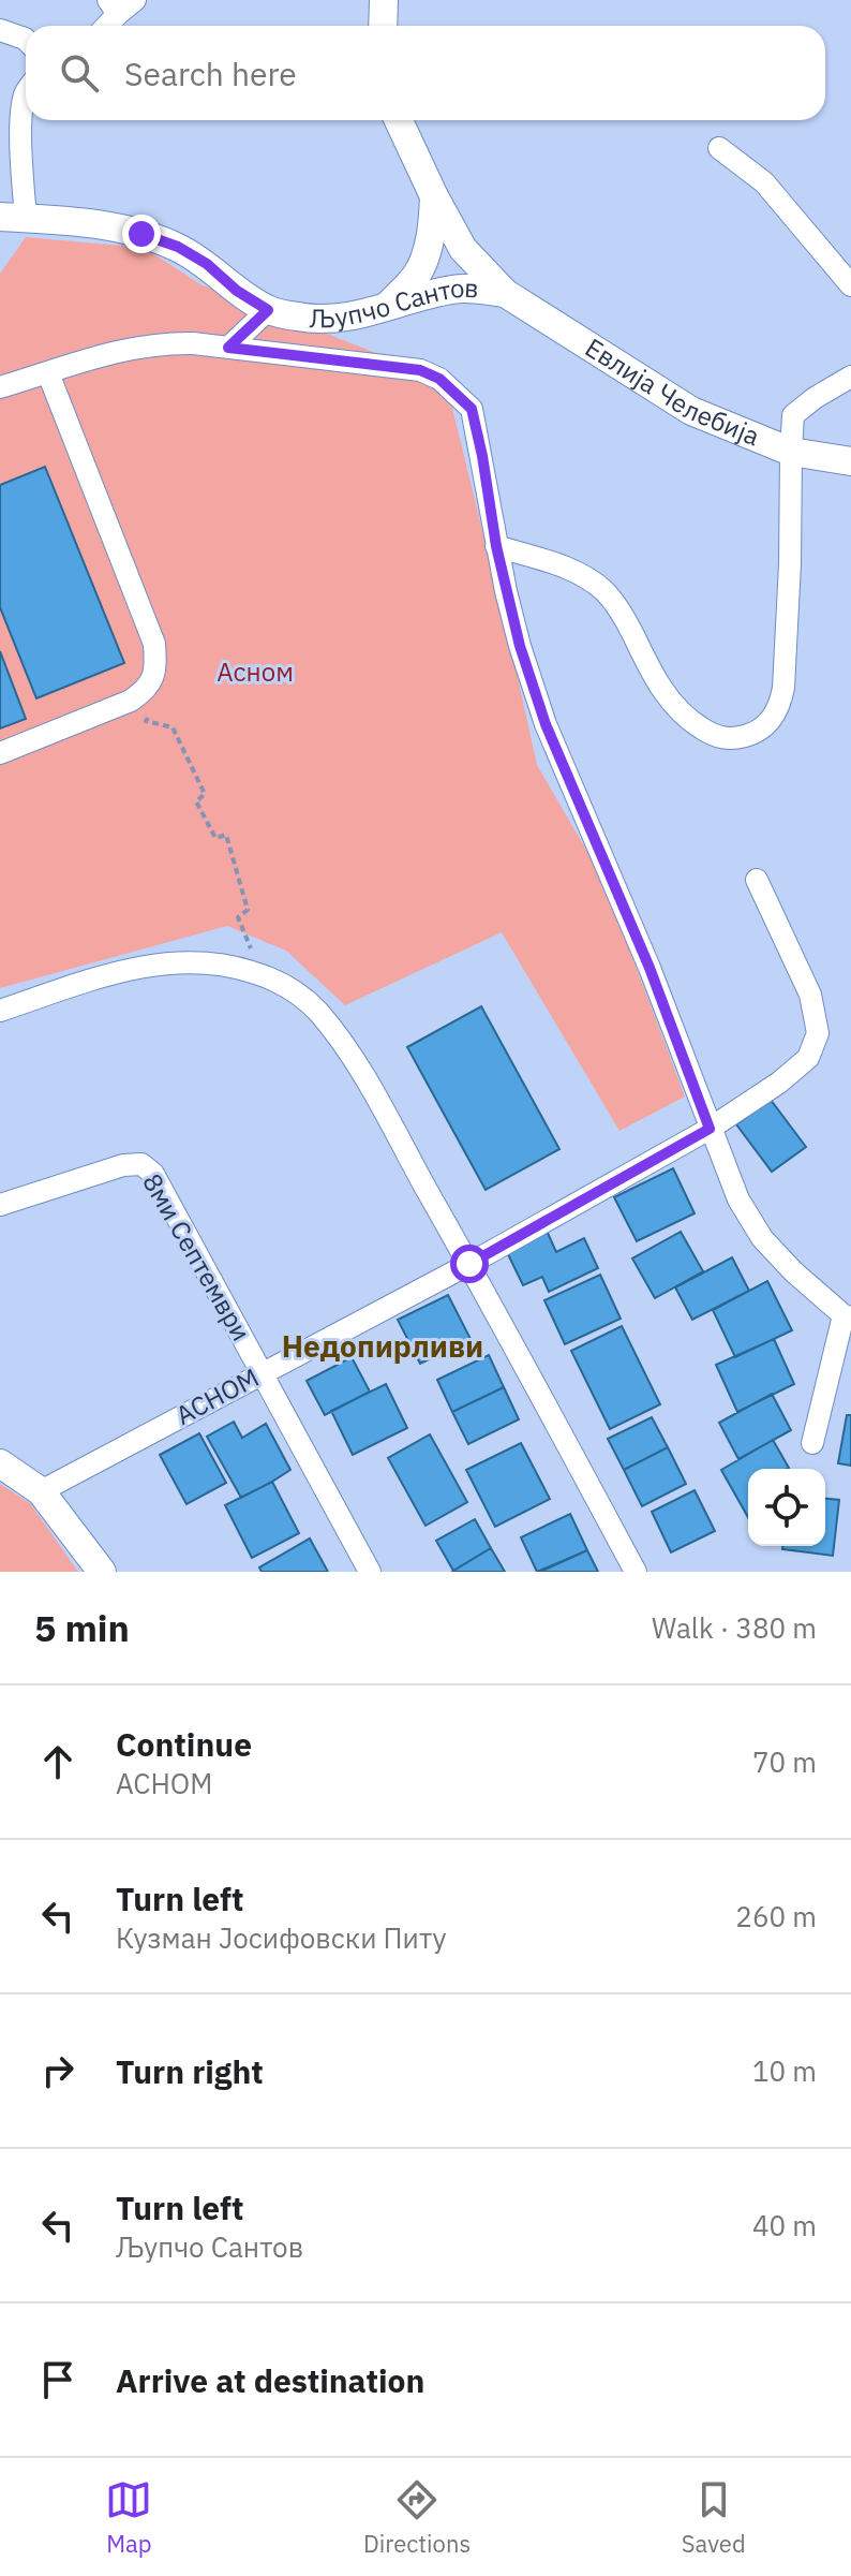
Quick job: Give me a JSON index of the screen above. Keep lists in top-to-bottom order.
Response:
{
  "streets": {
    "street": [
      "Љупчо Сантов",
      "Евлија Челебија",
      "8ми Септември",
      "АСНОМ"
    ]
  },
  "crossings": [
    ["Љупчо Сантов", "Евлија Челебија"],
    ["8ми Септември", "АСНОМ"]
  ],
  "districts": ["Недопирливи"],
  "parks": ["Асном"],
  "page": {
    "search": "Search here",
    "heading": ["5 min", "Walk · 380 m"],
    "list": [
      ["Continue", "АСНОМ", "70 m"],
      ["Turn left", "Кузман Јосифовски Питу", "260 m"],
      ["Turn right", "10 m"],
      ["Turn left", "Љупчо Сантов", "40 m"],
      "Arrive at destination"
    ],
    "nav": ["Map", "Directions", "Saved"]
  }
}
